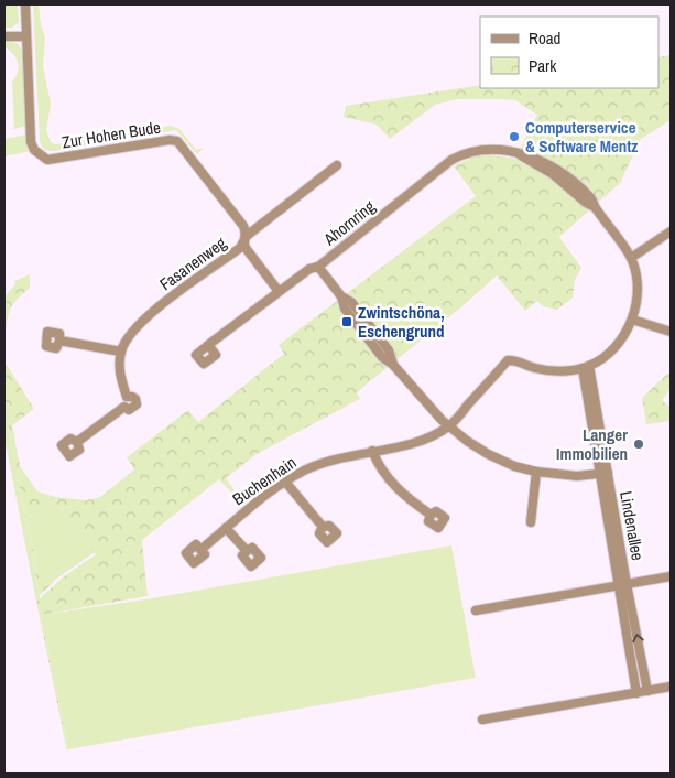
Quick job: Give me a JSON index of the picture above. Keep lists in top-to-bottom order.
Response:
{
  "streets": {
    "street": [
      "Zur Hohen Bude",
      "Ahornring",
      "Fasanenweg",
      "Buchenhain",
      "Lindenallee"
    ]
  },
  "crossings": [
    ["Zur Hohen Bude", "Fasanenweg"],
    ["Ahornring", "Buchenhain"],
    ["Ahornring", "Lindenallee"]
  ],
  "places": {
    "other": ["Computerservice & Software Mentz", "Langer Immobilien"],
    "transit": ["Zwintschöna, Eschengrund"]
  },
  "legend": ["Road", "Park"]
}
